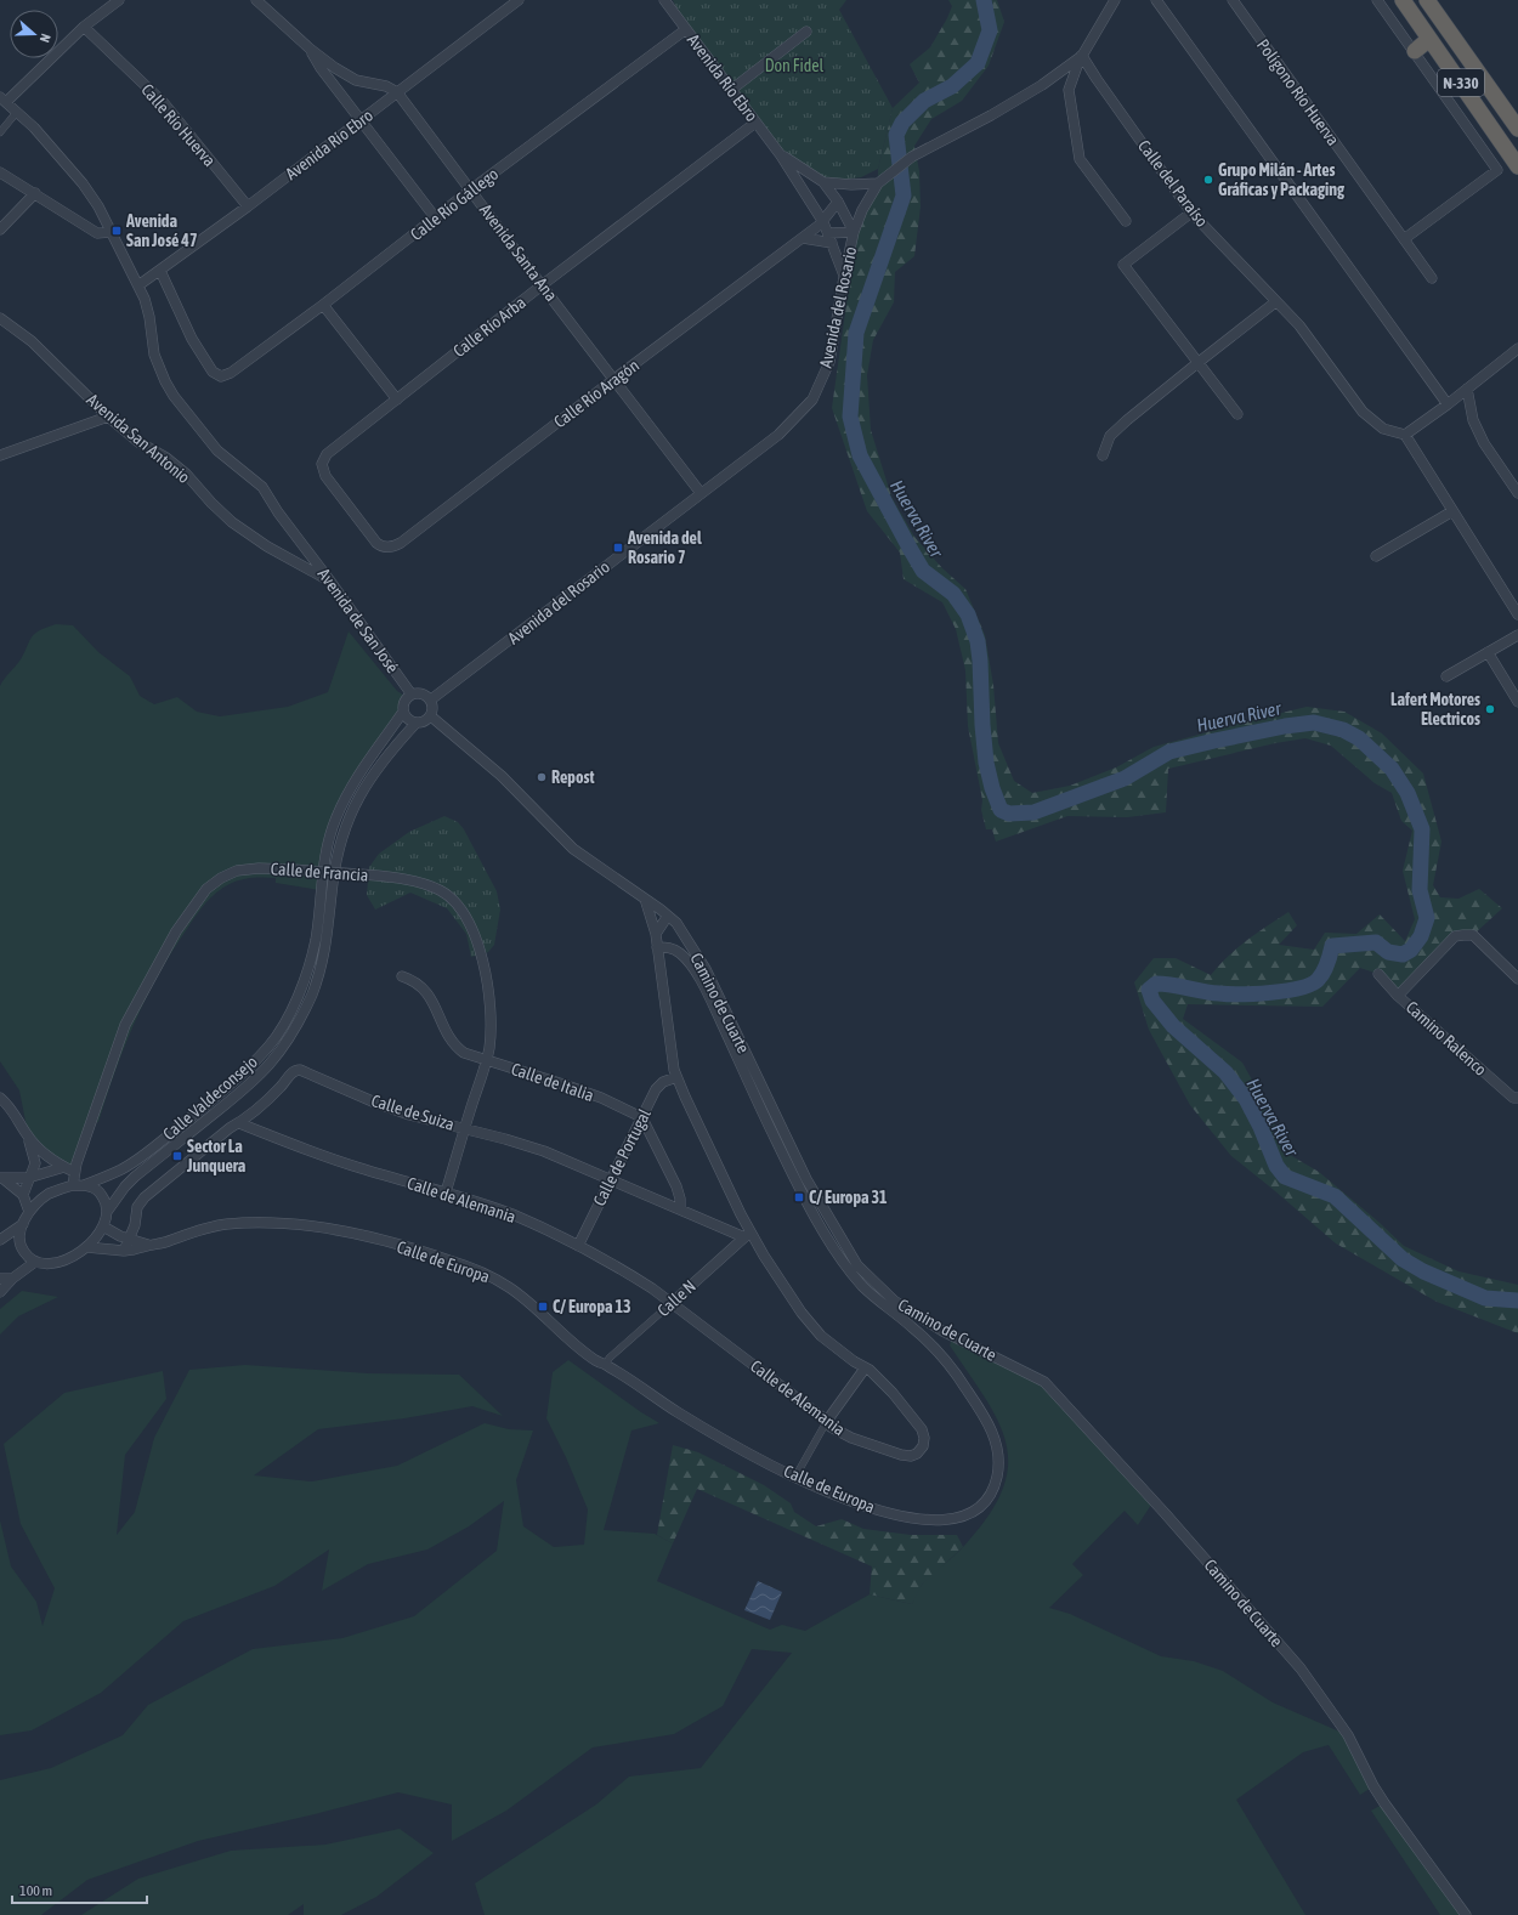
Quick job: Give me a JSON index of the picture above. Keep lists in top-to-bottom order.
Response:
{
  "streets": {
    "highway": ["N-330"],
    "street": [
      "Avenida Río Ebro",
      "Polígono Río Huerva",
      "Calle Río Huerva",
      "Calle del Paraíso",
      "Calle Río Gállego",
      "Avenida Santa Ana",
      "Avenida del Rosario",
      "Calle Río Arba",
      "Calle Río Aragón",
      "Avenida San Antonio",
      "Avenida de San José",
      "Calle de Francia",
      "Camino de Cuarte",
      "Camino Ralenco",
      "Calle de Italia",
      "Calle Valdeconsejo",
      "Calle de Suiza",
      "Calle de Portugal",
      "Calle de Alemania",
      "Calle de Europa",
      "Calle N"
    ]
  },
  "crossings": [
    ["Avenida Río Ebro", "Calle Río Huerva"],
    ["Avenida Río Ebro", "Calle Río Gállego"],
    ["Avenida Río Ebro", "Avenida Santa Ana"],
    ["Avenida Río Ebro", "Avenida del Rosario"],
    ["Avenida Río Ebro", "Calle Río Arba"],
    ["Avenida Río Ebro", "Calle Río Aragón"],
    ["Avenida Río Ebro", "Avenida de San José"],
    ["Calle del Paraíso", "Avenida del Rosario"],
    ["Calle Río Gállego", "Avenida Santa Ana"],
    ["Avenida Santa Ana", "Avenida del Rosario"],
    ["Avenida Santa Ana", "Calle Río Arba"],
    ["Avenida Santa Ana", "Calle Río Aragón"],
    ["Avenida del Rosario", "Avenida de San José"],
    ["Avenida del Rosario", "Camino de Cuarte"],
    ["Avenida del Rosario", "Calle Valdeconsejo"],
    ["Calle Río Arba", "Calle Río Aragón"],
    ["Avenida San Antonio", "Avenida de San José"],
    ["Avenida de San José", "Camino de Cuarte"],
    ["Avenida de San José", "Calle Valdeconsejo"],
    ["Calle de Francia", "Calle de Italia"],
    ["Calle de Francia", "Calle Valdeconsejo"],
    ["Calle de Francia", "Calle de Suiza"],
    ["Calle de Francia", "Calle de Alemania"],
    ["Calle de Francia", "Calle de Europa"],
    ["Camino de Cuarte", "Calle Valdeconsejo"],
    ["Camino de Cuarte", "Calle de Alemania"],
    ["Calle de Italia", "Calle de Portugal"],
    ["Calle Valdeconsejo", "Calle de Europa"],
    ["Calle de Suiza", "Calle de Portugal"],
    ["Calle de Suiza", "Calle de Alemania"],
    ["Calle de Suiza", "Calle de Europa"],
    ["Calle de Suiza", "Calle N"],
    ["Calle de Portugal", "Calle de Alemania"],
    ["Calle de Alemania", "Calle de Europa"],
    ["Calle de Alemania", "Calle N"],
    ["Calle de Europa", "Calle N"]
  ],
  "water": ["Huerva River"],
  "parks": ["Don Fidel"],
  "places": {
    "other": ["Grupo Milán - Artes Gráficas y Packaging", "Lafert Motores Electricos", "Repost"],
    "transit": [
      "Avenida San José 47",
      "Avenida del Rosario 7",
      "Sector La Junquera",
      "C/ Europa 31",
      "C/ Europa 13"
    ]
  },
  "scale_bar": "100 m",
  "north": "right"
}
